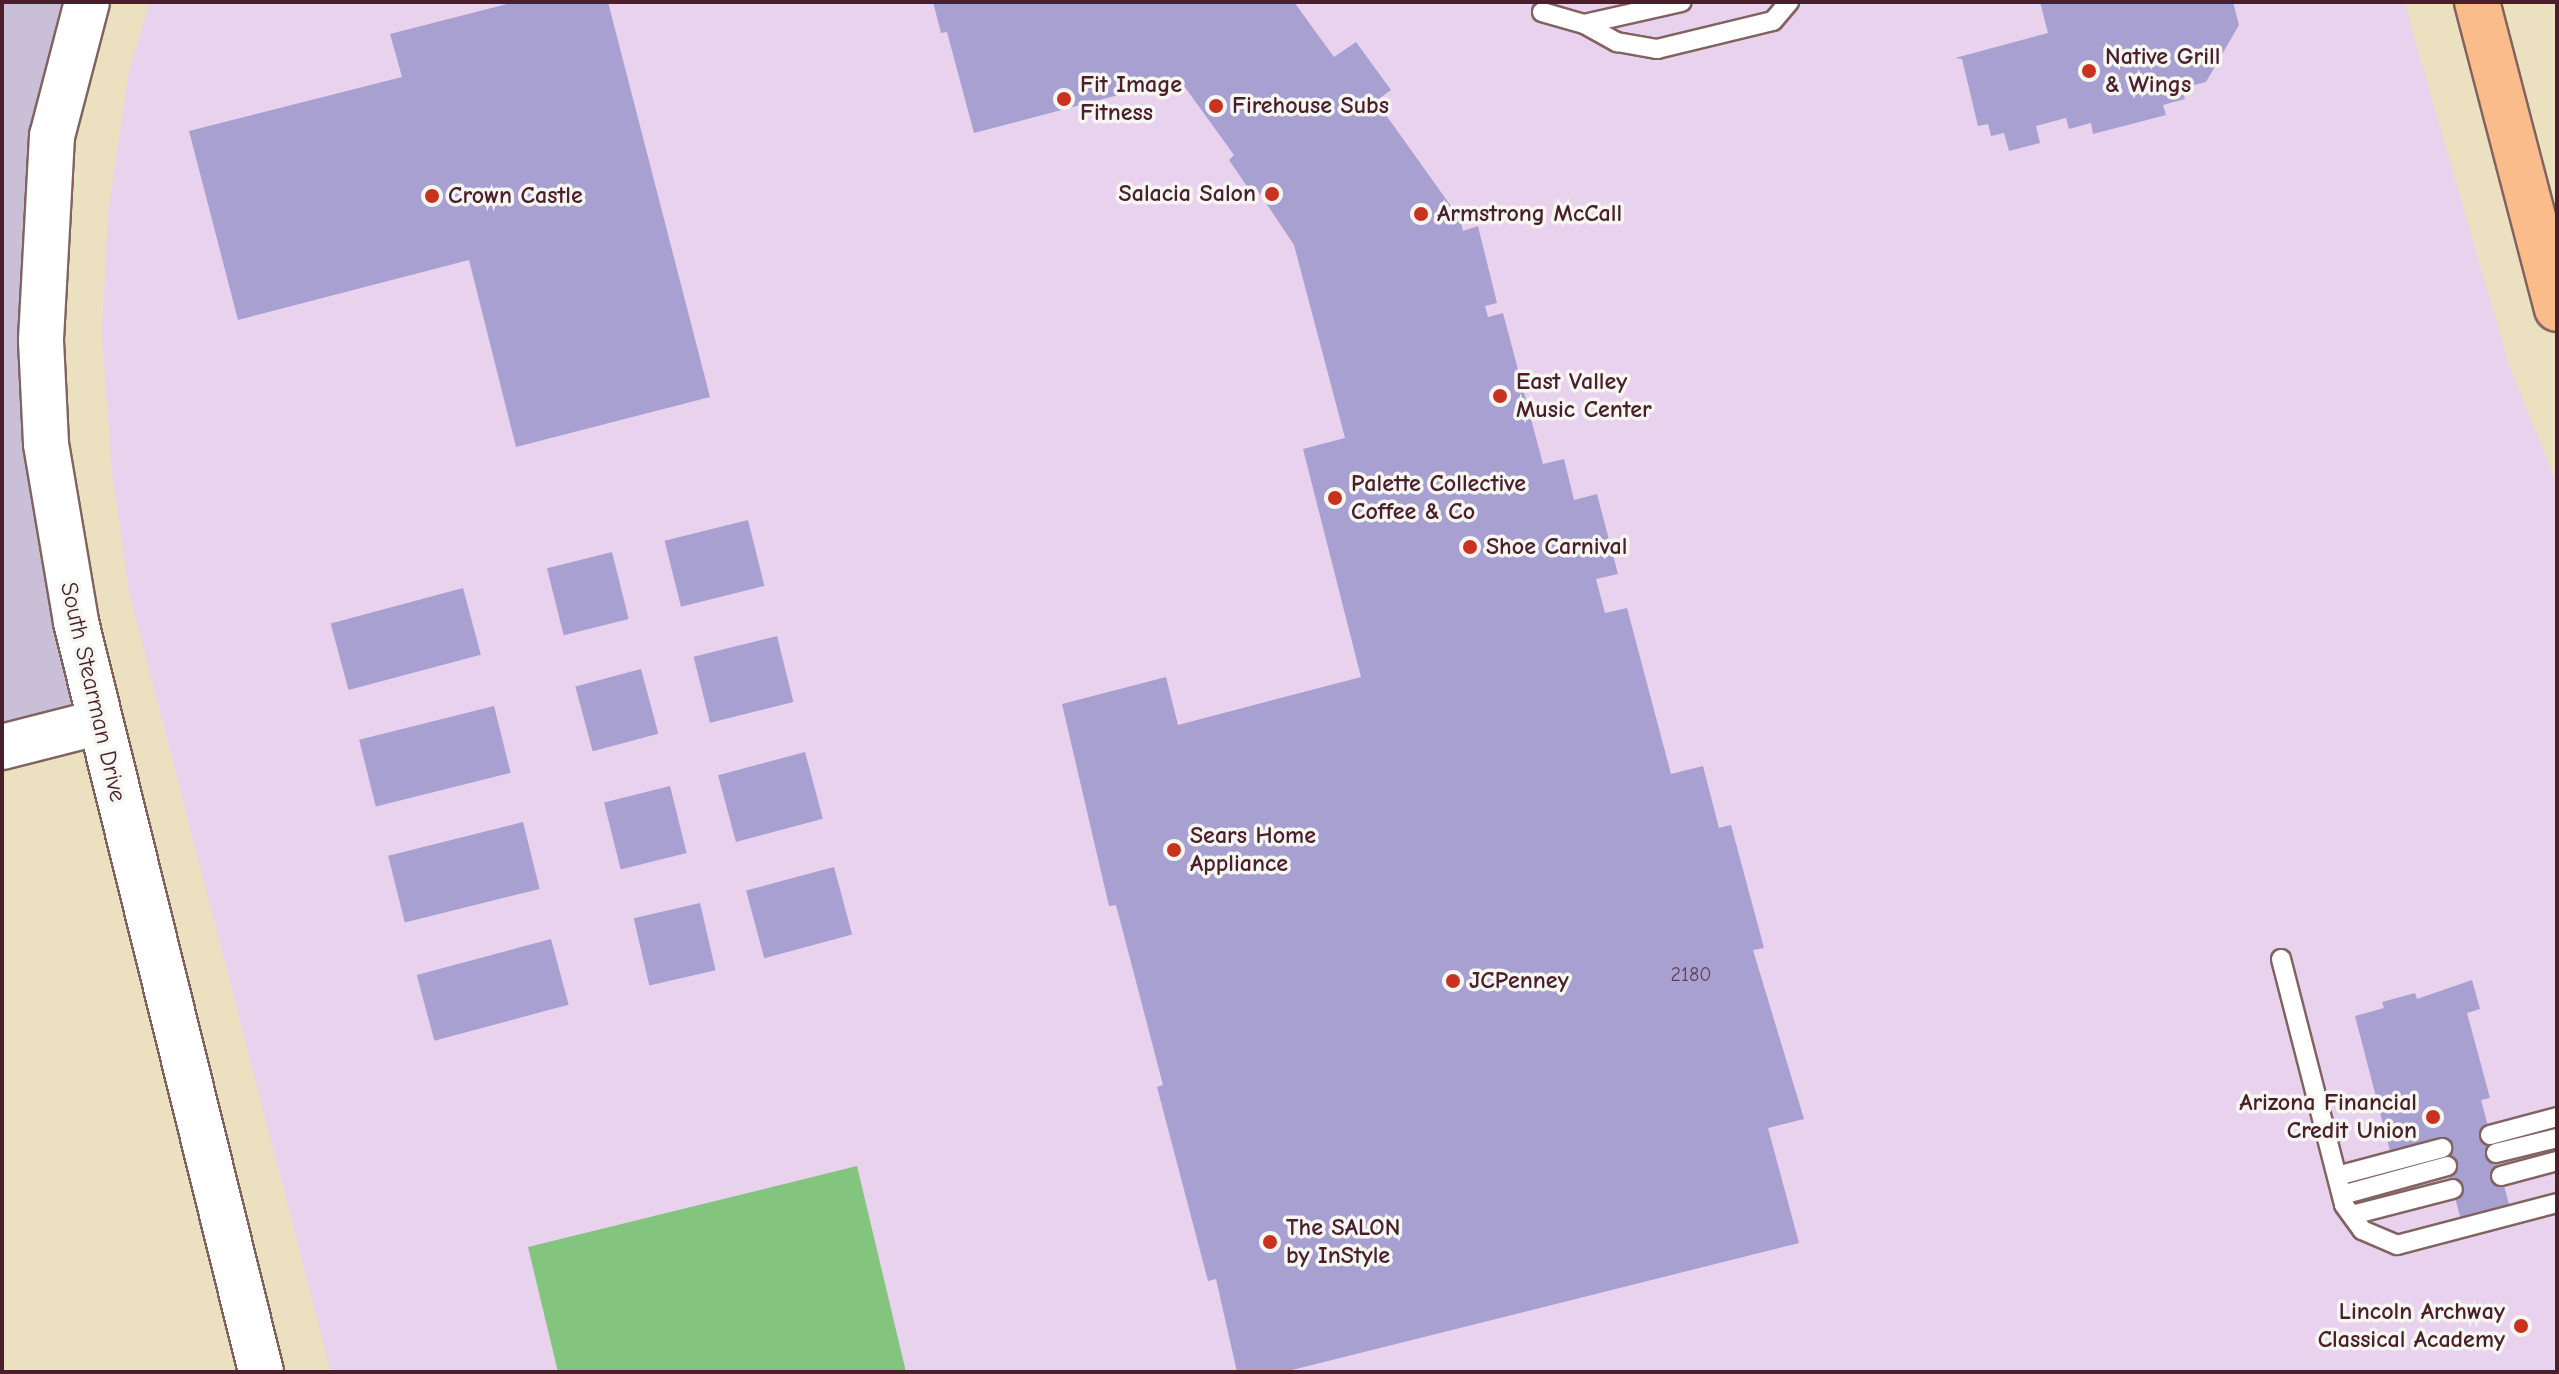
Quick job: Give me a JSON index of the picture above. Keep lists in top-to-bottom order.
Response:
{
  "streets": {
    "street": ["South Stearman Drive"]
  },
  "places": [
    "Native Grill & Wings",
    "Fit Image Fitness",
    "Firehouse Subs",
    "Salacia Salon",
    "Crown Castle",
    "Armstrong McCall",
    "East Valley Music Center",
    "Palette Collective Coffee & Co",
    "Shoe Carnival",
    "Sears Home Appliance",
    "JCPenney",
    "Arizona Financial Credit Union",
    "The SALON by InStyle",
    "Lincoln Archway Classical Academy"
  ],
  "house_numbers": ["2180"]
}
